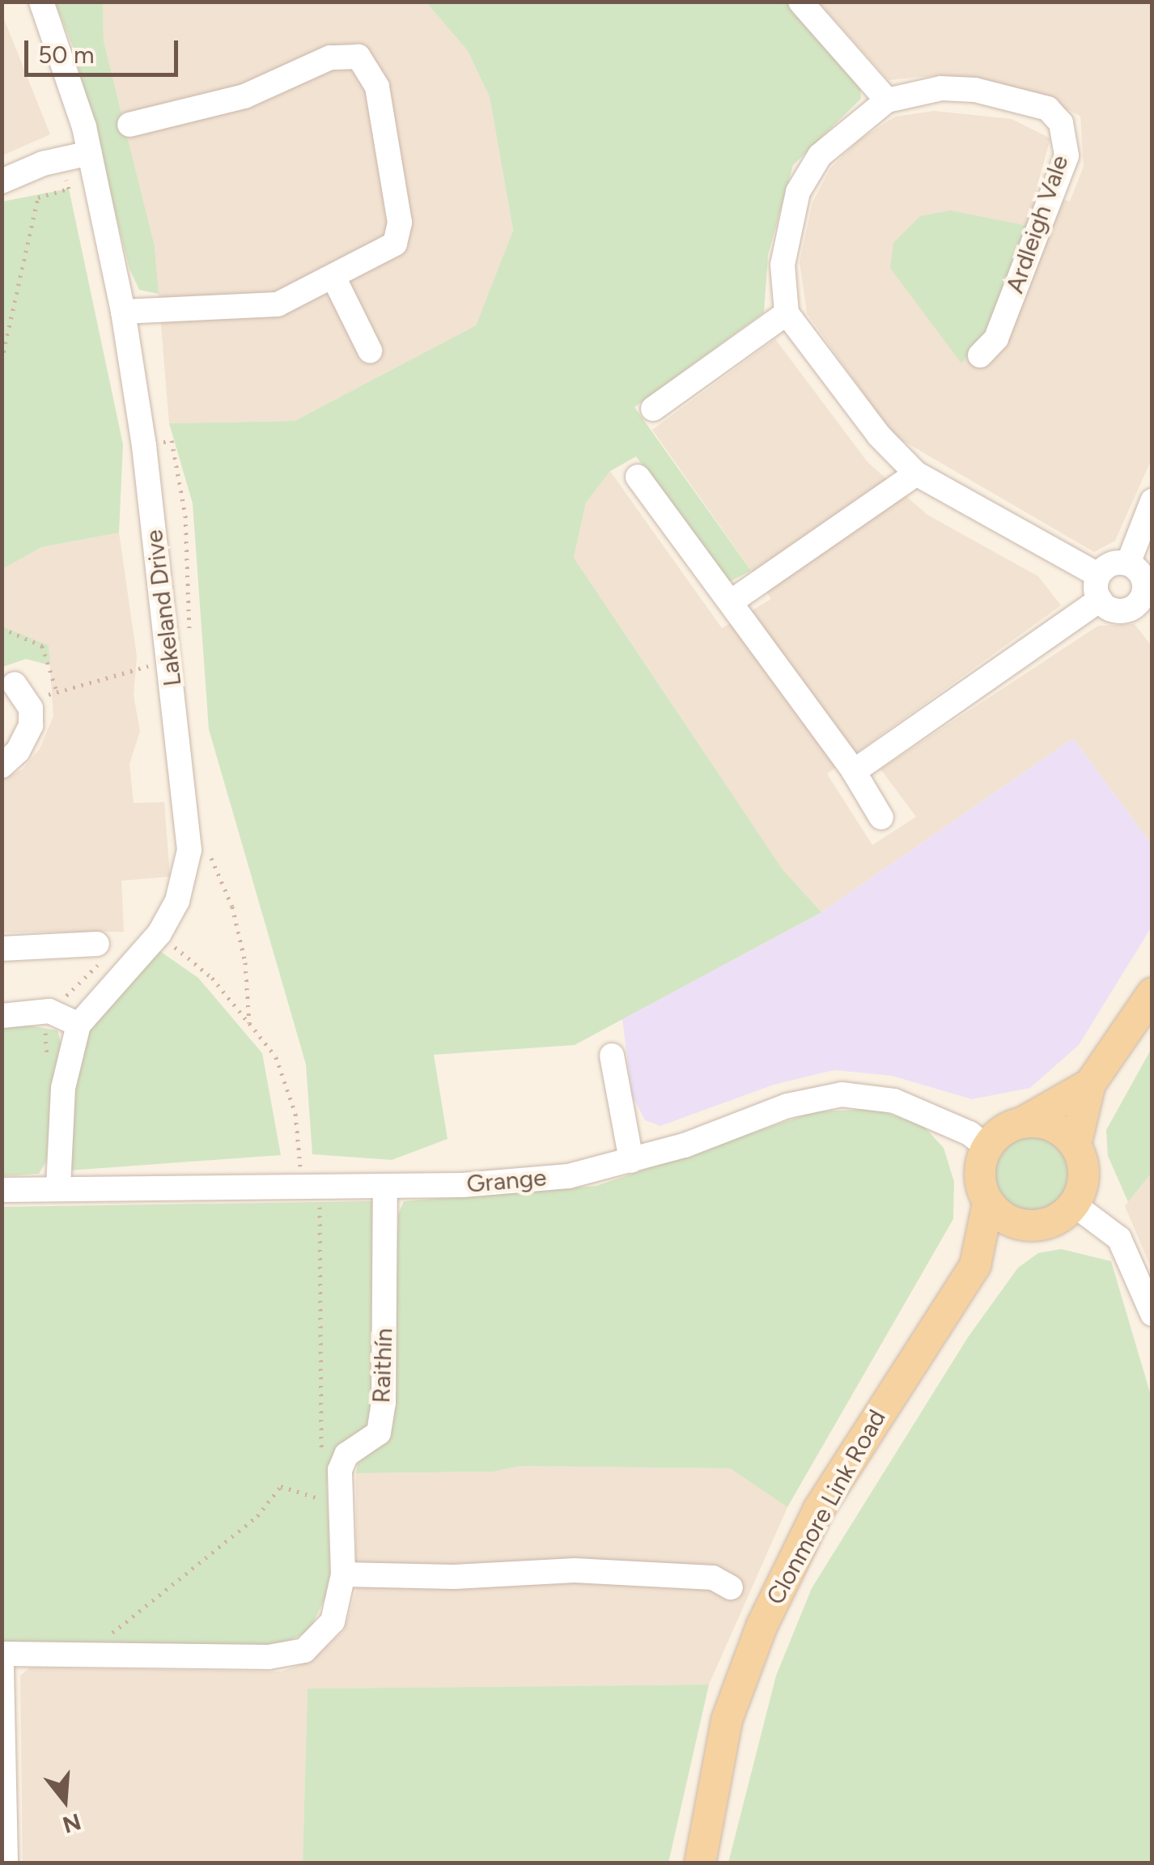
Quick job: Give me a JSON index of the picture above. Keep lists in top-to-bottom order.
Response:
{
  "streets": {
    "main road": ["Clonmore Link Road"],
    "street": [
      "Ardleigh Vale",
      "Lakeland Drive",
      "Grange",
      "Raithín"
    ]
  },
  "crossings": [
    ["Lakeland Drive", "Grange"],
    ["Grange", "Raithín"],
    ["Grange", "Clonmore Link Road"]
  ],
  "scale_bar": "50 m",
  "north": "bottom"
}
